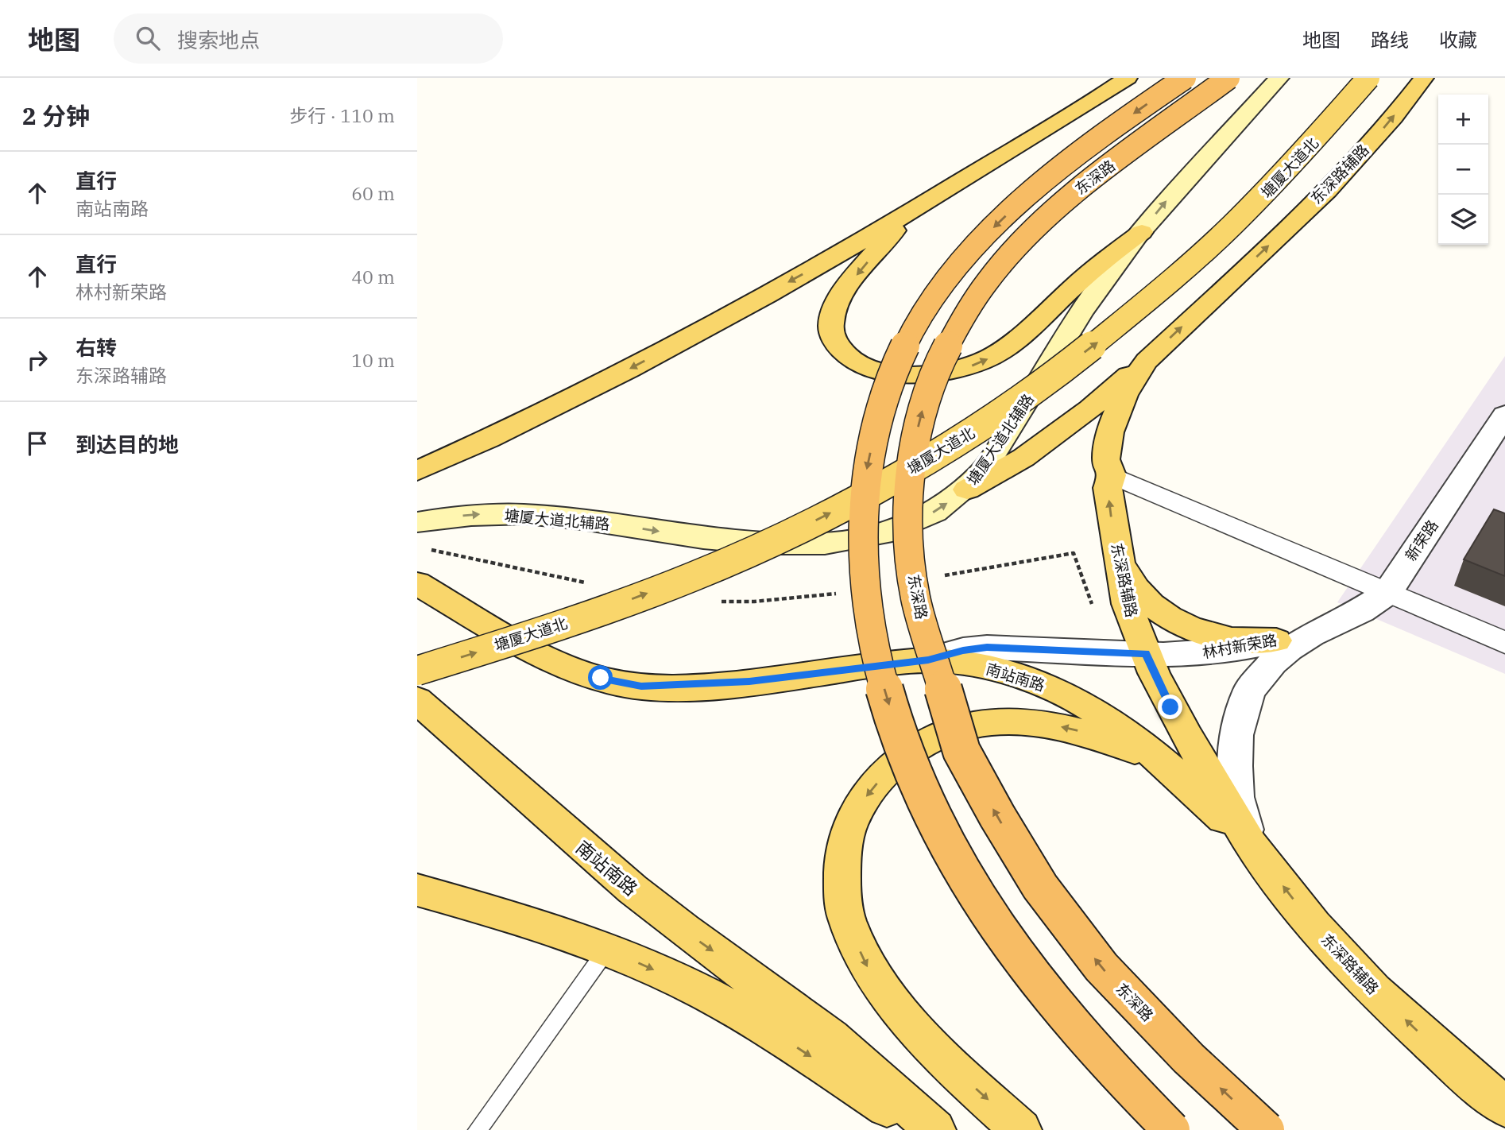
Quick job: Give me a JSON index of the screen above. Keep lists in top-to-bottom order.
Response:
{
  "streets": {
    "highway": ["东深路"],
    "main road": [
      "塘厦大道北",
      "东深路辅路",
      "塘厦大道北辅路",
      "南站南路"
    ],
    "street": ["新荣路", "林村新荣路"]
  },
  "crossings": [
    ["东深路辅路", "林村新荣路"],
    ["东深路辅路", "南站南路"],
    ["新荣路", "林村新荣路"],
    ["林村新荣路", "南站南路"]
  ],
  "page": {
    "header": "地图",
    "search": "搜索地点",
    "nav": ["地图", "路线", "收藏"],
    "heading": ["2 分钟", "步行 · 110 m"],
    "map_buttons": ["+", "−"],
    "list": [
      ["直行", "南站南路", "60 m"],
      ["直行", "林村新荣路", "40 m"],
      ["右转", "东深路辅路", "10 m"],
      "到达目的地"
    ]
  }
}
